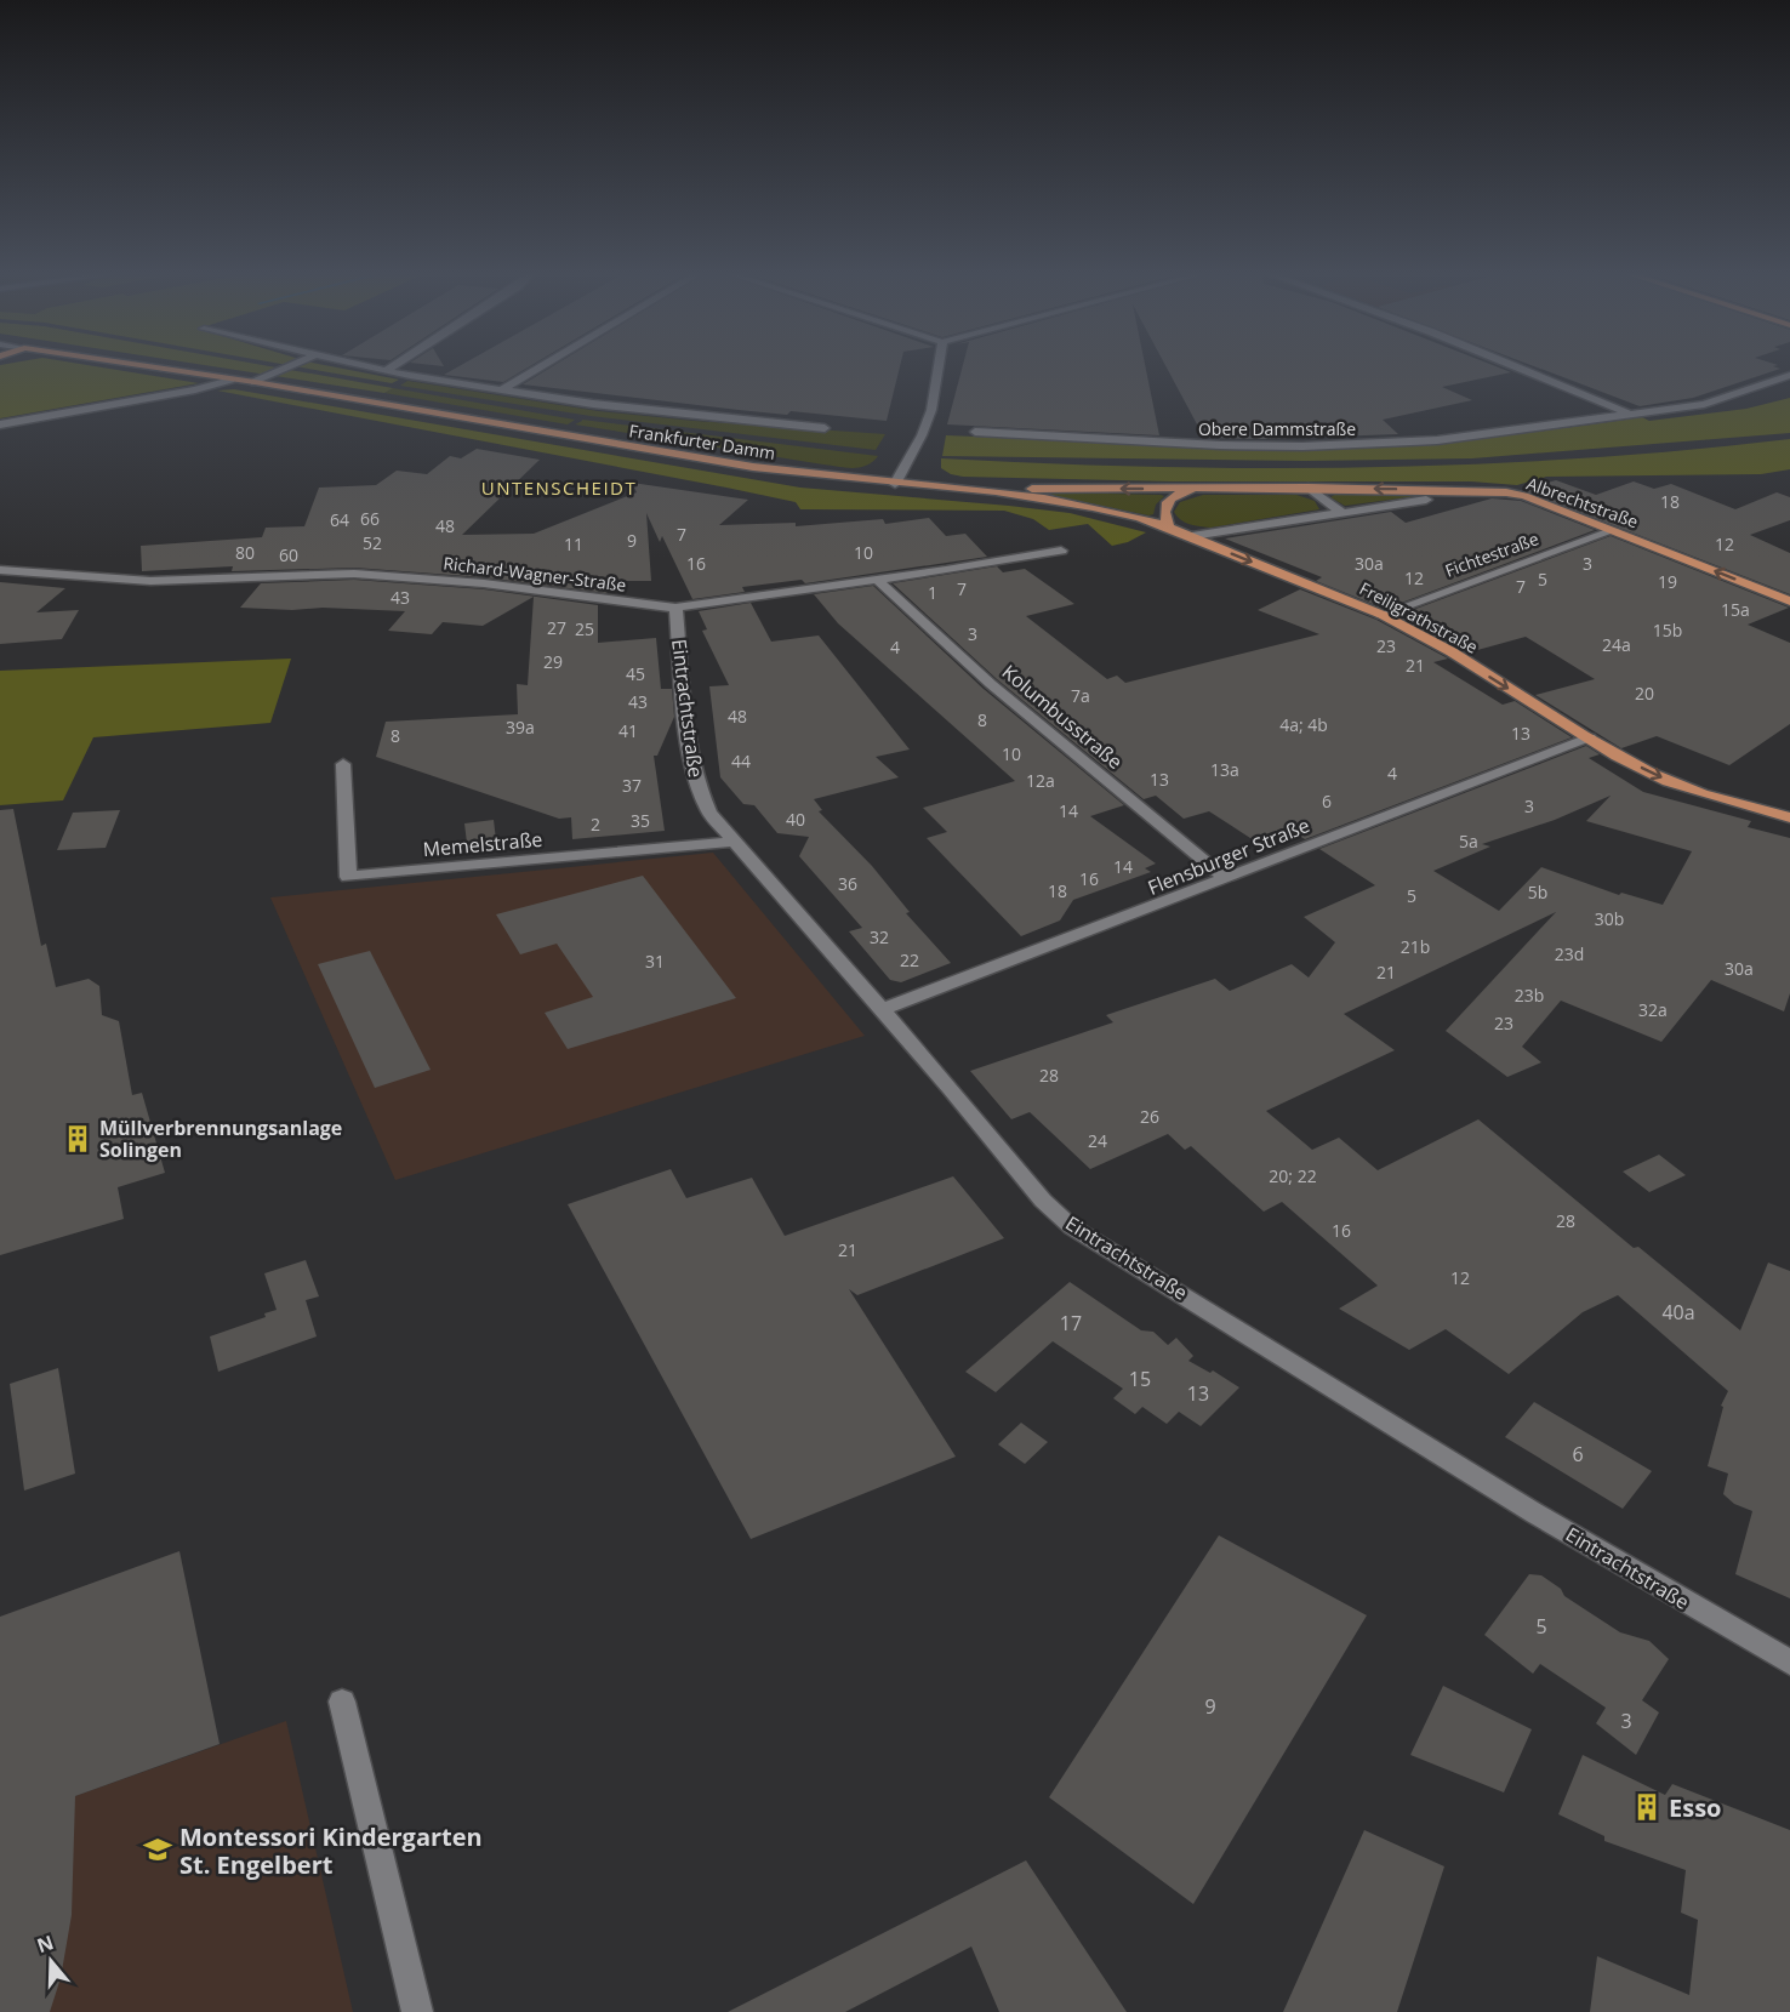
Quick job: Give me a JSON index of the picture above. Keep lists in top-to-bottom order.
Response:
{
  "streets": {
    "main road": ["Frankfurter Damm", "Albrechtstraße", "Freiligrathstraße"],
    "street": [
      "Obere Dammstraße",
      "Fichtestraße",
      "Richard-Wagner-Straße",
      "Eintrachtstraße",
      "Kolumbusstraße",
      "Memelstraße",
      "Flensburger Straße"
    ]
  },
  "crossings": [
    ["Frankfurter Damm", "Albrechtstraße"],
    ["Frankfurter Damm", "Freiligrathstraße"],
    ["Albrechtstraße", "Fichtestraße"],
    ["Albrechtstraße", "Freiligrathstraße"],
    ["Fichtestraße", "Freiligrathstraße"],
    ["Richard-Wagner-Straße", "Eintrachtstraße"],
    ["Richard-Wagner-Straße", "Kolumbusstraße"],
    ["Freiligrathstraße", "Flensburger Straße"],
    ["Eintrachtstraße", "Memelstraße"],
    ["Eintrachtstraße", "Flensburger Straße"],
    ["Kolumbusstraße", "Flensburger Straße"]
  ],
  "one_way": ["Albrechtstraße", "Freiligrathstraße"],
  "districts": ["UNTENSCHEIDT"],
  "places": {
    "building": ["Müllverbrennungsanlage Solingen", "Esso"],
    "school or university": ["Montessori Kindergarten St. Engelbert"]
  },
  "house_numbers": [
    "18",
    "66",
    "64",
    "48",
    "7",
    "9",
    "52",
    "11",
    "12",
    "80",
    "10",
    "60",
    "16",
    "30a",
    "3",
    "12",
    "5",
    "19",
    "7",
    "7",
    "1",
    "43",
    "15a",
    "27",
    "25",
    "15b",
    "3",
    "24a",
    "23",
    "4",
    "29",
    "21",
    "45",
    "20",
    "7a",
    "43",
    "48",
    "8",
    "4a; 4b",
    "39a",
    "41",
    "13",
    "8",
    "10",
    "44",
    "13a",
    "4",
    "13",
    "12a",
    "37",
    "6",
    "3",
    "14",
    "40",
    "35",
    "2",
    "5a",
    "14",
    "16",
    "36",
    "18",
    "5b",
    "5",
    "30b",
    "32",
    "21b",
    "23d",
    "22",
    "31",
    "30a",
    "21",
    "23b",
    "32a",
    "23",
    "28",
    "26",
    "24",
    "20; 22",
    "28",
    "16",
    "21",
    "12",
    "40a",
    "17",
    "15",
    "13",
    "6",
    "5",
    "9",
    "3"
  ],
  "north": "top"
}
